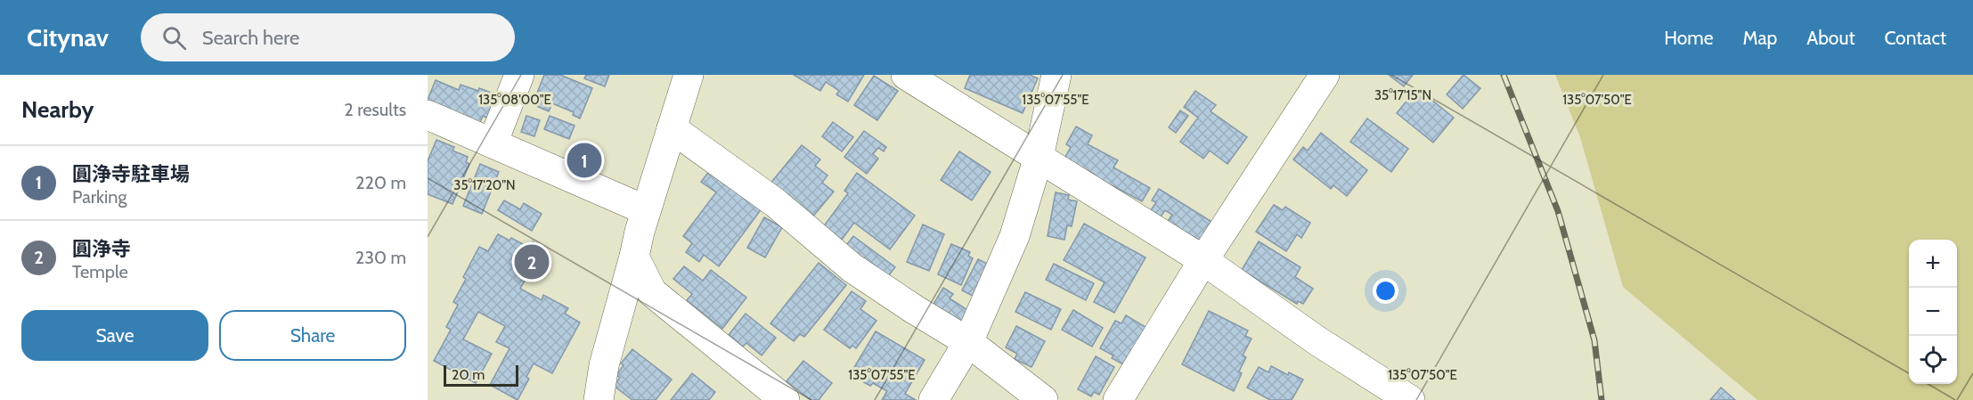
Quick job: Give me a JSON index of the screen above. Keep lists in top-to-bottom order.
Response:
{
  "scale_bar": "20 m",
  "page": {
    "header": "Citynav",
    "search": "Search here",
    "nav": [
      "Home",
      "Map",
      "About",
      "Contact"
    ],
    "heading": ["Nearby", "2 results"],
    "pins": ["1", "2"],
    "list": [
      {
        "mark": "1",
        "name": "圓浄寺駐車場",
        "note": "Parking",
        "value": "220 m"
      },
      {
        "mark": "2",
        "name": "圓浄寺",
        "note": "Temple",
        "value": "230 m"
      }
    ],
    "map_buttons": ["+", "−"],
    "buttons": ["Save", "Share"],
    "scale": "20 m"
  },
  "coordinates": [
    "35°17'15\"N",
    "135°08'00\"E",
    "135°07'55\"E",
    "135°07'50\"E",
    "35°17'20\"N"
  ]
}
